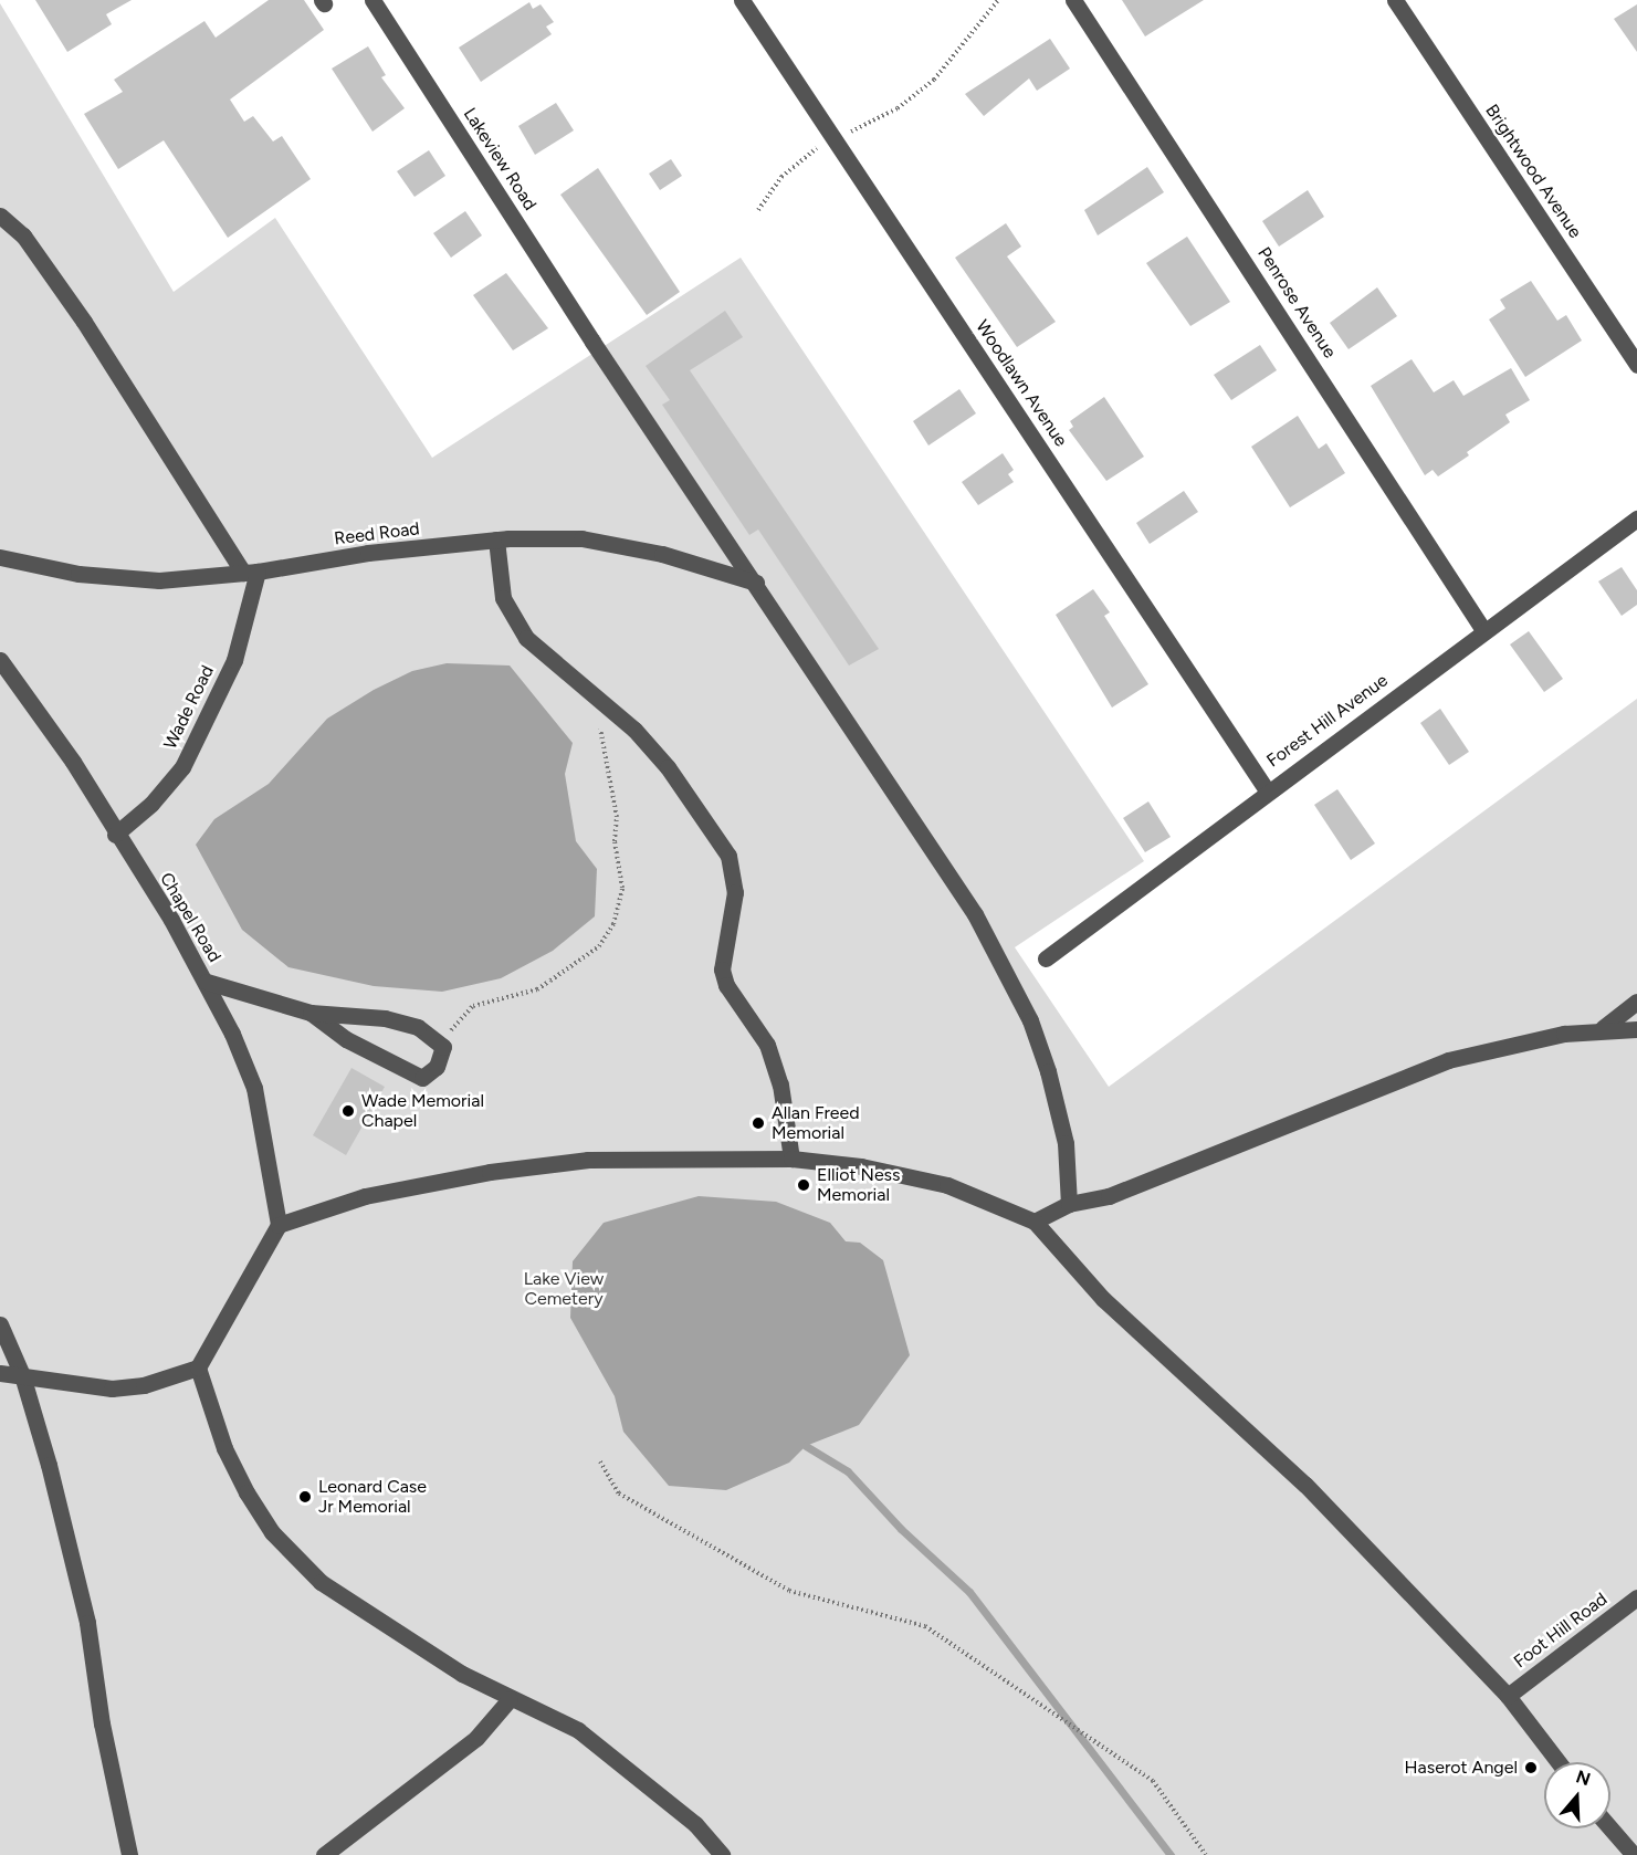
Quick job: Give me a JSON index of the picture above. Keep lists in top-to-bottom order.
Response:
{
  "streets": {
    "street": [
      "Lakeview Road",
      "Brightwood Avenue",
      "Penrose Avenue",
      "Woodlawn Avenue",
      "Reed Road",
      "Wade Road",
      "Forest Hill Avenue",
      "Chapel Road",
      "Foot Hill Road"
    ]
  },
  "crossings": [
    ["Lakeview Road", "Reed Road"],
    ["Penrose Avenue", "Forest Hill Avenue"],
    ["Woodlawn Avenue", "Forest Hill Avenue"],
    ["Reed Road", "Wade Road"],
    ["Wade Road", "Chapel Road"]
  ],
  "parks": ["Lake View Cemetery"],
  "places": [
    "Wade Memorial Chapel",
    "Allan Freed Memorial",
    "Elliot Ness Memorial",
    "Leonard Case Jr Memorial",
    "Haserot Angel"
  ],
  "north": "top"
}
